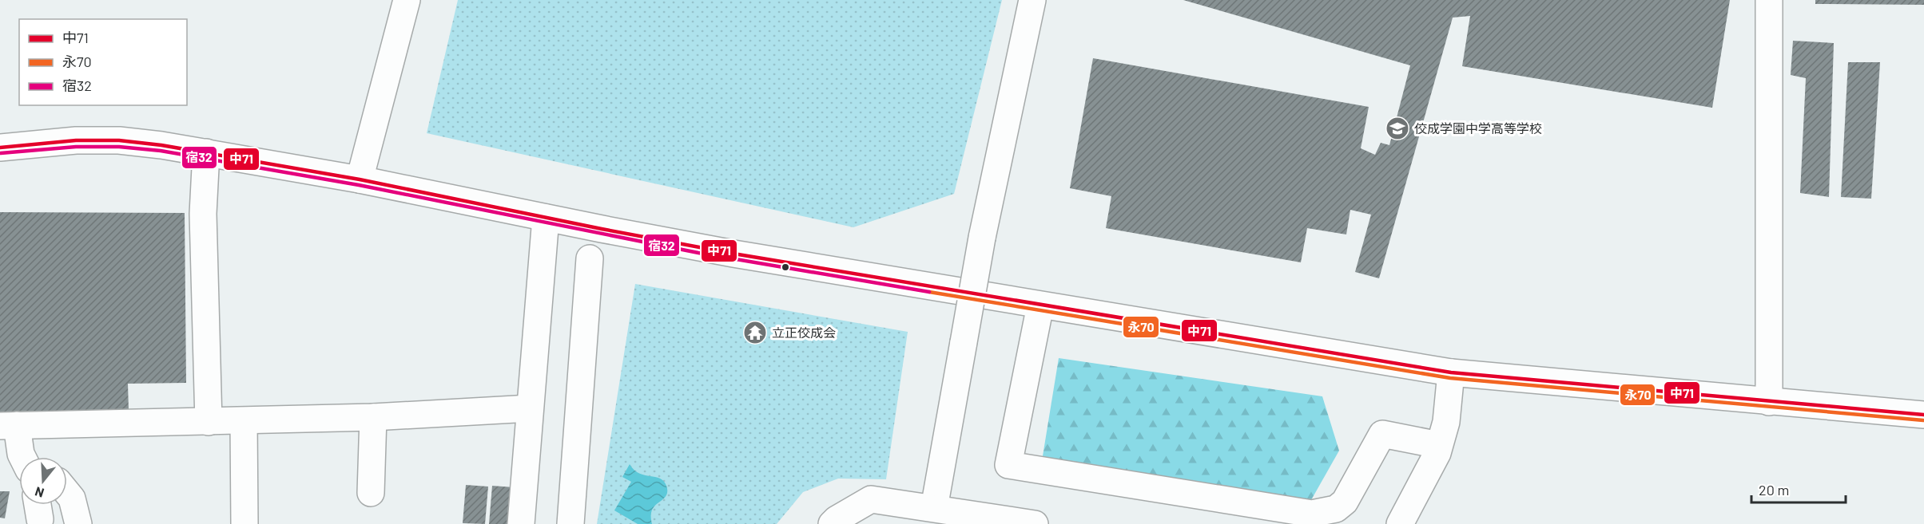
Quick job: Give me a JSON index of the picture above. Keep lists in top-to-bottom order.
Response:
{
  "places": {
    "school or university": ["佼成学園中学高等学校"],
    "temple": ["立正佼成会"]
  },
  "lines": ["transit line 中71", "transit line 宿32", "transit line 永70"],
  "legend": ["中71", "永70", "宿32"],
  "scale_bar": "20 m",
  "north": "bottom"
}
